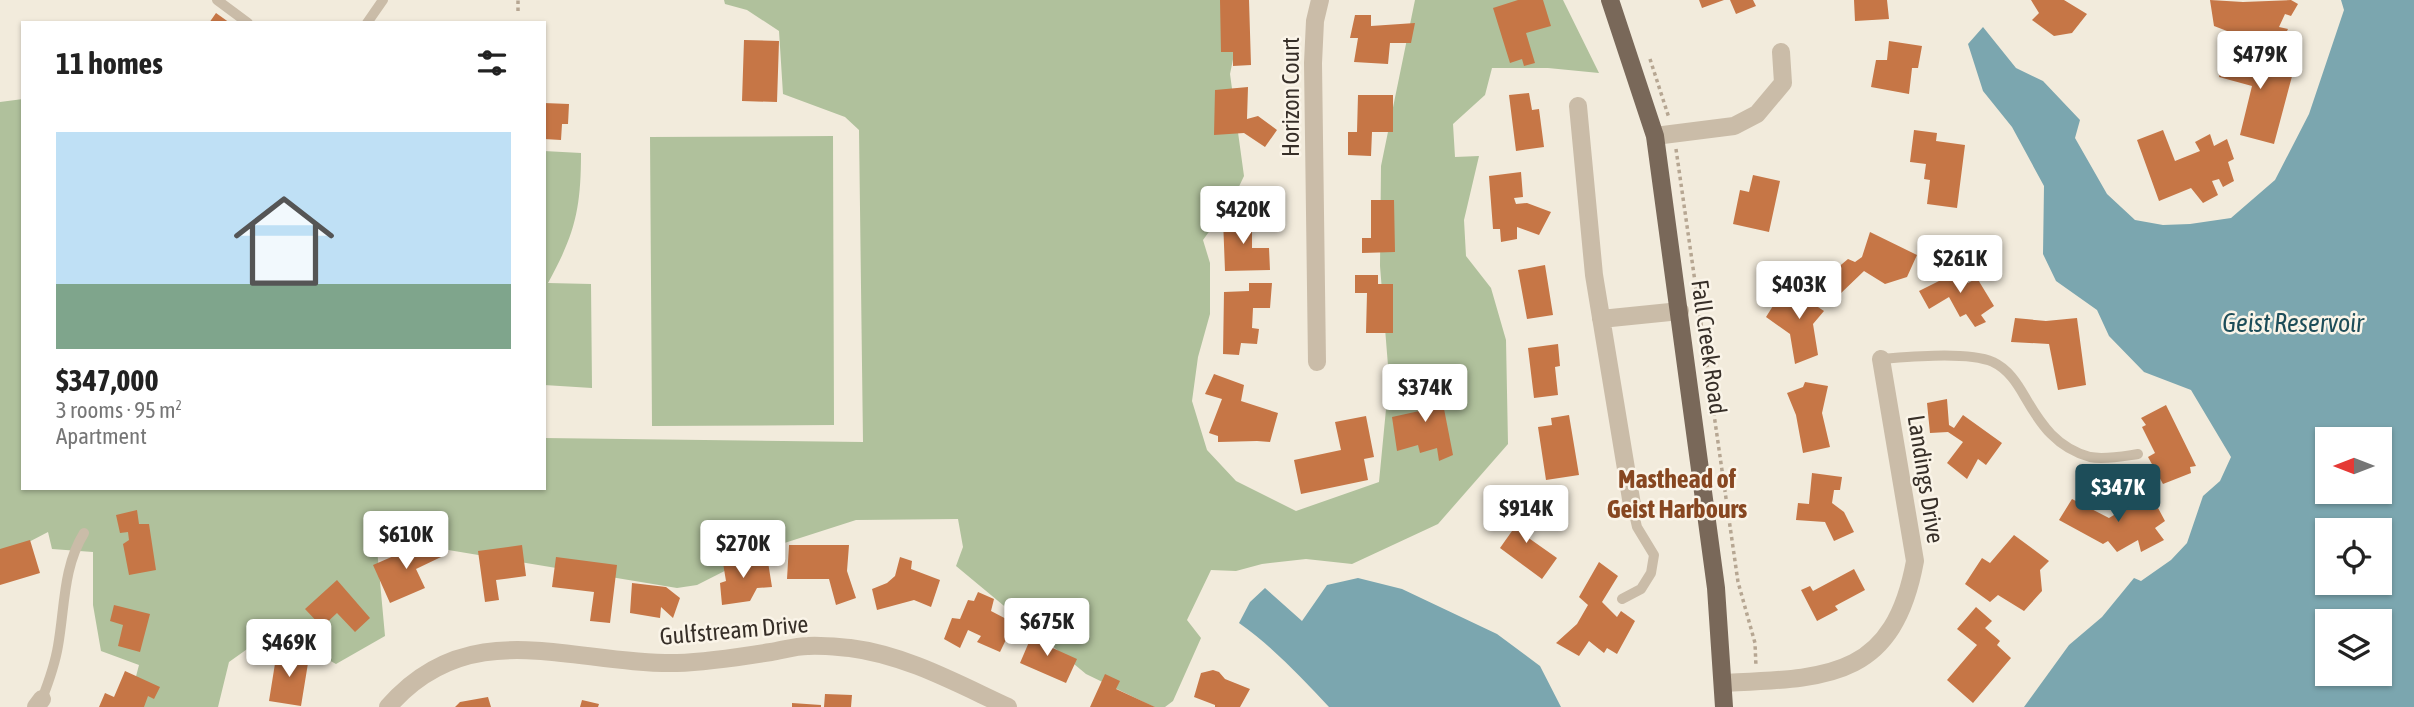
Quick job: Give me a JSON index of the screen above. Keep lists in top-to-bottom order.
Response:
{
  "streets": {
    "main road": ["Fall Creek Road"],
    "street": ["Horizon Court", "Landings Drive", "Gulfstream Drive"]
  },
  "crossings": [
    ["Fall Creek Road", "Landings Drive"]
  ],
  "districts": ["Masthead of Geist Harbours"],
  "water": ["Geist Reservoir"],
  "north": "left",
  "page": {
    "heading": "11 homes",
    "price": [
      "$479K",
      "$420K",
      "$261K",
      "$403K",
      "$374K",
      "$347K",
      "$914K",
      "$610K",
      "$270K",
      "$675K",
      "$469K"
    ],
    "list": [
      {
        "name": "$347,000",
        "note": "3 rooms · 95 m² · Apartment"
      }
    ]
  }
}
